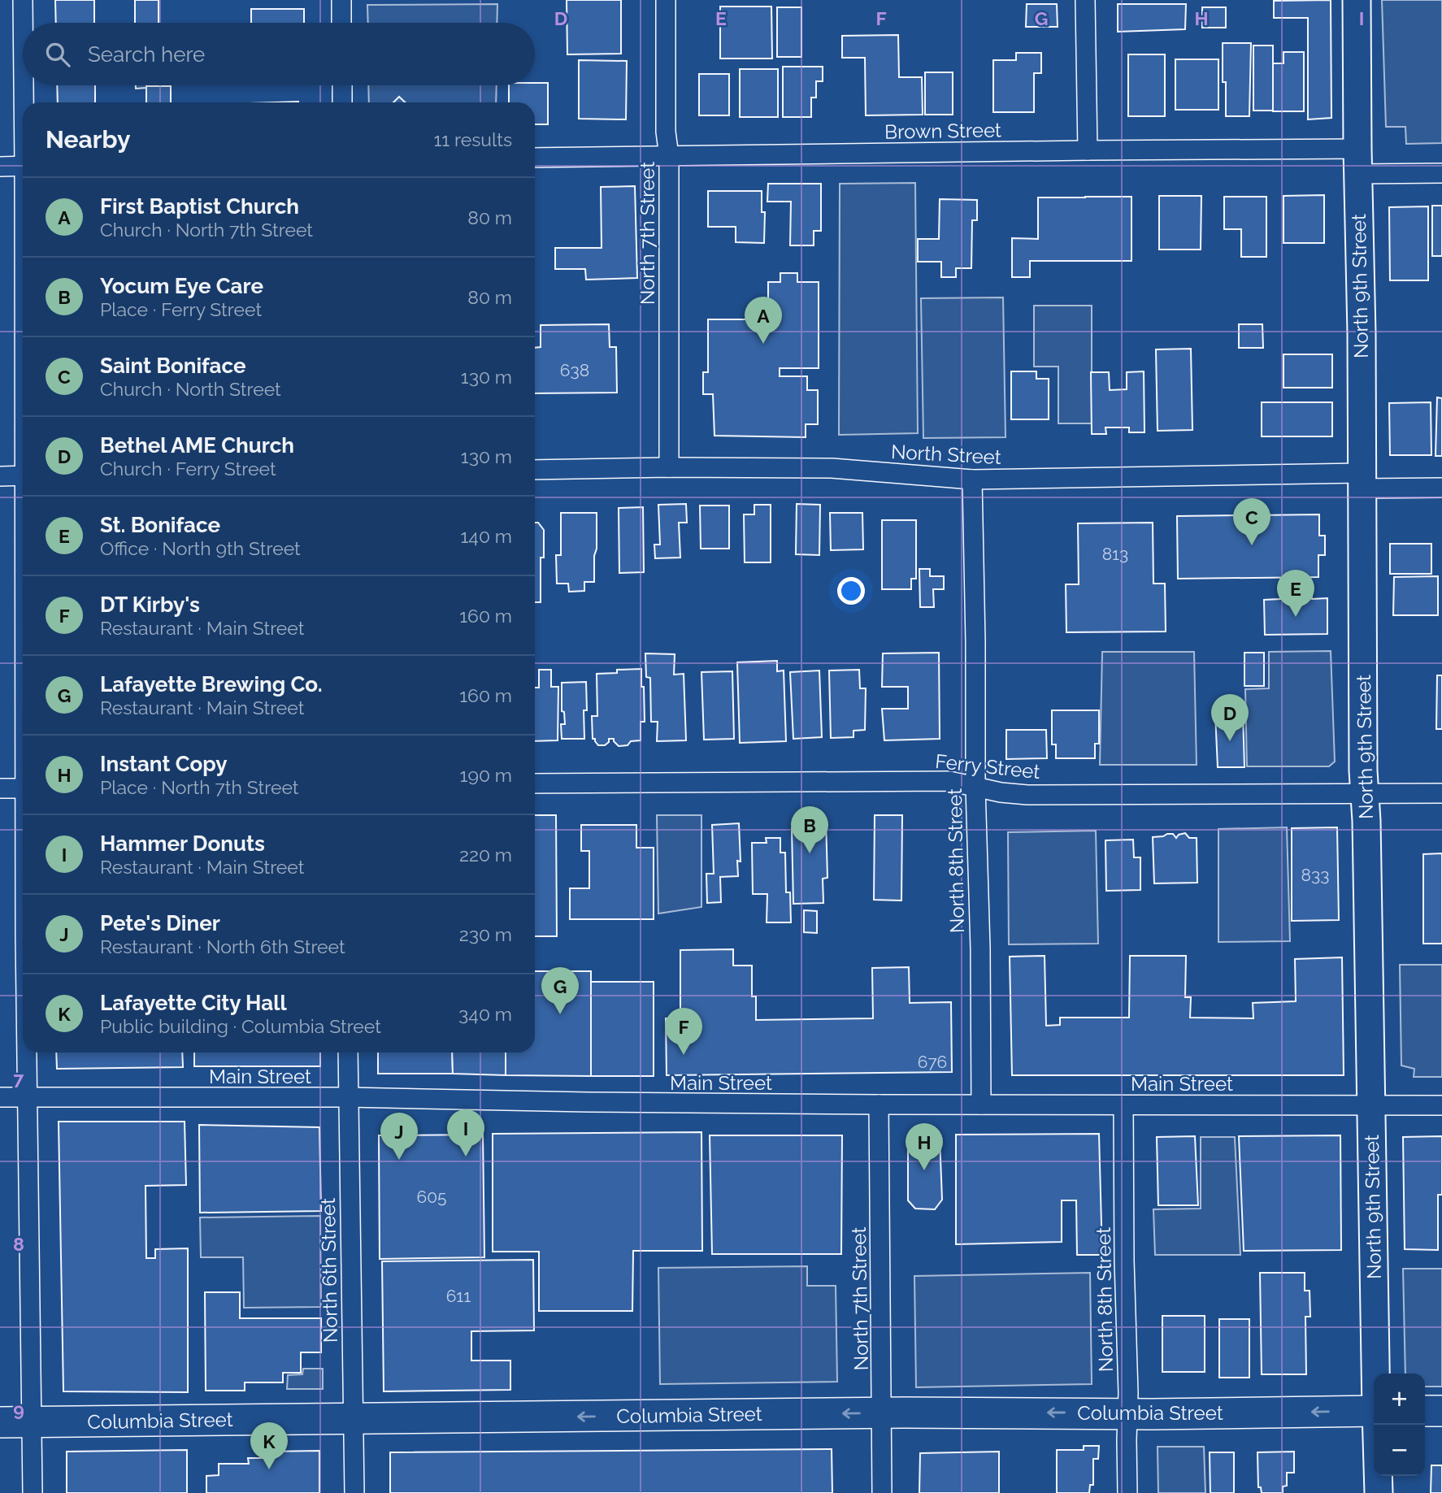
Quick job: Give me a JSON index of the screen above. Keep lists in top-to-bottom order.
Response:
{
  "streets": {
    "main road": ["North 9th Street", "Columbia Street"],
    "street": [
      "Brown Street",
      "North 7th Street",
      "North Street",
      "Ferry Street",
      "North 8th Street",
      "Main Street",
      "North 6th Street"
    ]
  },
  "crossings": [
    ["Brown Street", "North 7th Street"],
    ["Brown Street", "North 9th Street"],
    ["North 7th Street", "North Street"],
    ["North 7th Street", "Main Street"],
    ["North 7th Street", "Columbia Street"],
    ["North 9th Street", "North Street"],
    ["North 9th Street", "Ferry Street"],
    ["North 9th Street", "Main Street"],
    ["North Street", "North 8th Street"],
    ["Ferry Street", "North 8th Street"],
    ["North 8th Street", "Main Street"],
    ["North 8th Street", "Columbia Street"],
    ["Main Street", "North 6th Street"],
    ["North 6th Street", "Columbia Street"]
  ],
  "one_way": ["Columbia Street"],
  "house_numbers": [
    "638",
    "813",
    "833",
    "676",
    "605",
    "611"
  ],
  "page": {
    "search": "Search here",
    "heading": ["Nearby", "11 results"],
    "list": [
      {
        "mark": "A",
        "name": "First Baptist Church",
        "note": "Church · North 7th Street",
        "value": "80 m"
      },
      {
        "mark": "B",
        "name": "Yocum Eye Care",
        "note": "Place · Ferry Street",
        "value": "80 m"
      },
      {
        "mark": "C",
        "name": "Saint Boniface",
        "note": "Church · North Street",
        "value": "130 m"
      },
      {
        "mark": "D",
        "name": "Bethel AME Church",
        "note": "Church · Ferry Street",
        "value": "130 m"
      },
      {
        "mark": "E",
        "name": "St. Boniface",
        "note": "Office · North 9th Street",
        "value": "140 m"
      },
      {
        "mark": "F",
        "name": "DT Kirby's",
        "note": "Restaurant · Main Street",
        "value": "160 m"
      },
      {
        "mark": "G",
        "name": "Lafayette Brewing Co.",
        "note": "Restaurant · Main Street",
        "value": "160 m"
      },
      {
        "mark": "H",
        "name": "Instant Copy",
        "note": "Place · North 7th Street",
        "value": "190 m"
      },
      {
        "mark": "I",
        "name": "Hammer Donuts",
        "note": "Restaurant · Main Street",
        "value": "220 m"
      },
      {
        "mark": "J",
        "name": "Pete's Diner",
        "note": "Restaurant · North 6th Street",
        "value": "230 m"
      },
      {
        "mark": "K",
        "name": "Lafayette City Hall",
        "note": "Public building · Columbia Street",
        "value": "340 m"
      }
    ],
    "pins": [
      "A",
      "C",
      "E",
      "D",
      "B",
      "G",
      "F",
      "I",
      "J",
      "H",
      "K"
    ],
    "map_buttons": ["+", "−"]
  },
  "grid": {
    "columns": [
      "D",
      "E",
      "F",
      "G",
      "H",
      "I"
    ],
    "rows": ["7", "8", "9"]
  }
}
